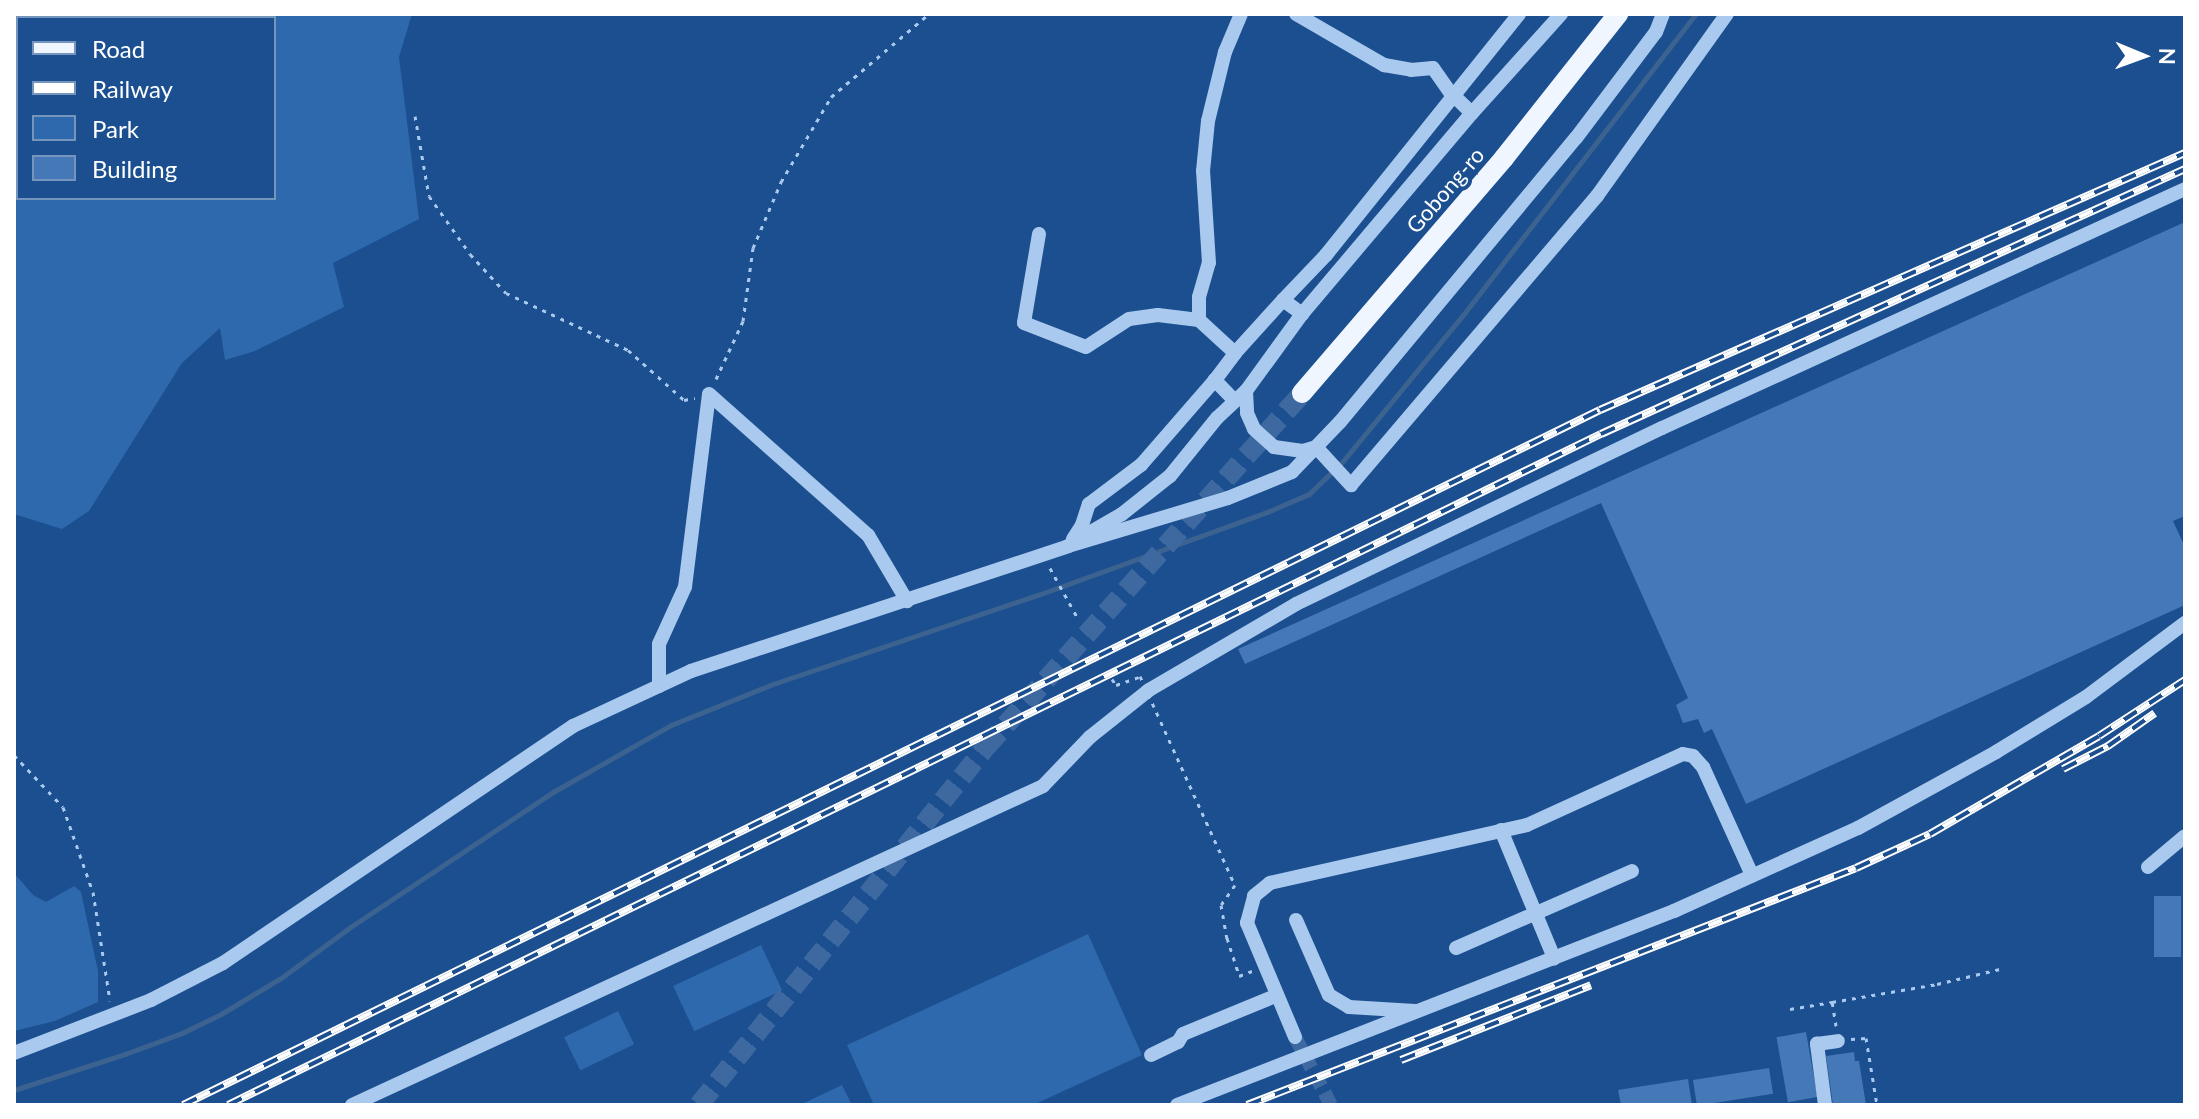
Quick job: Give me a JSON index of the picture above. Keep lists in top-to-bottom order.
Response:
{
  "streets": {
    "main road": ["Gobong-ro"]
  },
  "legend": [
    "Road",
    "Railway",
    "Park",
    "Building"
  ],
  "north": "right"
}
